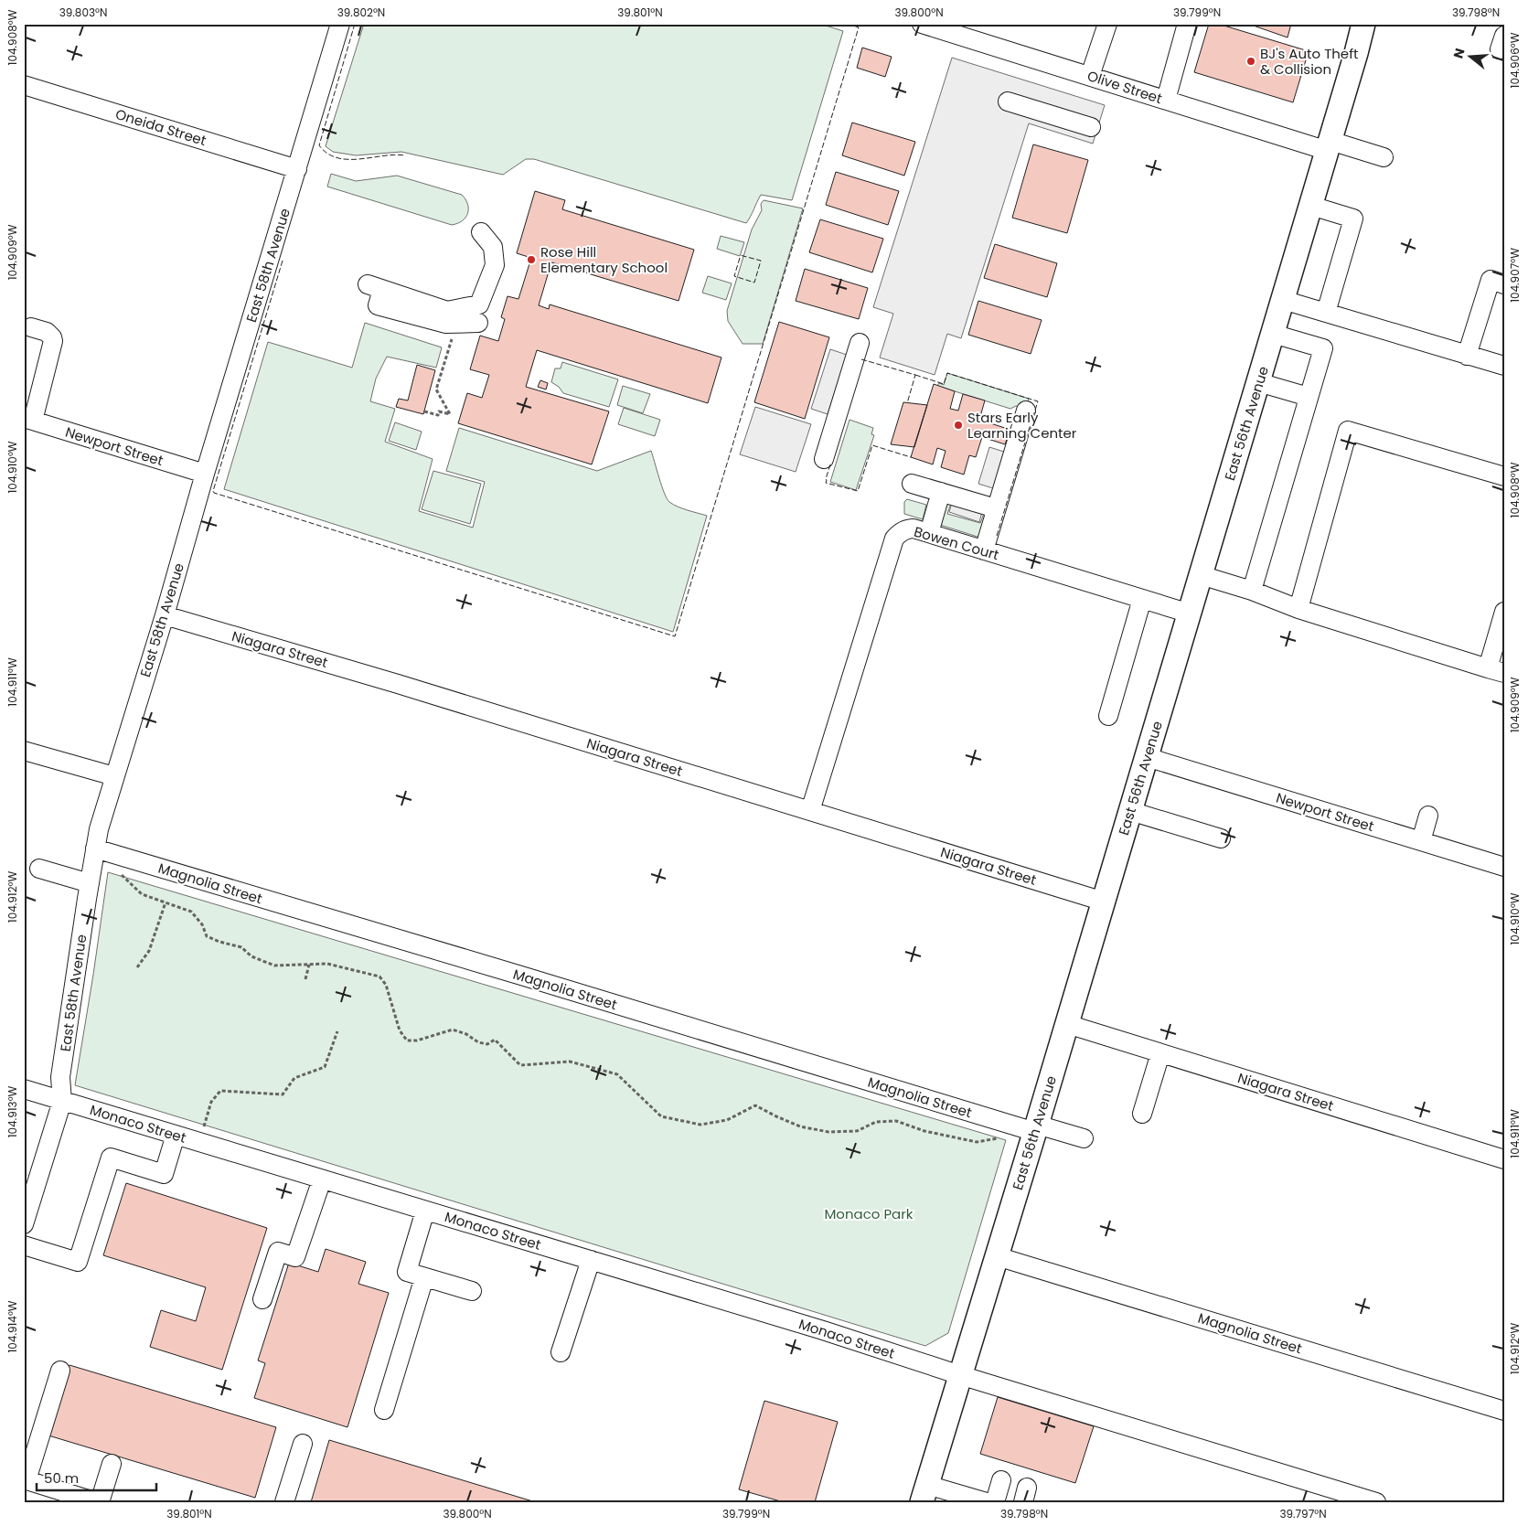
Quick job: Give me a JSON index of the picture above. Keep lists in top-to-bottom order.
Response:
{
  "streets": {
    "main road": ["East 56th Avenue"],
    "street": [
      "Olive Street",
      "Oneida Street",
      "East 58th Avenue",
      "Newport Street",
      "Bowen Court",
      "Niagara Street",
      "Magnolia Street",
      "Monaco Street"
    ]
  },
  "crossings": [
    ["Olive Street", "East 56th Avenue"],
    ["Oneida Street", "East 58th Avenue"],
    ["East 58th Avenue", "Newport Street"],
    ["East 58th Avenue", "Niagara Street"],
    ["East 58th Avenue", "Magnolia Street"],
    ["East 58th Avenue", "Monaco Street"],
    ["East 56th Avenue", "Newport Street"],
    ["East 56th Avenue", "Bowen Court"],
    ["East 56th Avenue", "Niagara Street"],
    ["East 56th Avenue", "Magnolia Street"],
    ["East 56th Avenue", "Monaco Street"],
    ["Bowen Court", "Niagara Street"]
  ],
  "parks": ["Monaco Park"],
  "places": ["BJ's Auto Theft & Collision", "Rose Hill Elementary School", "Stars Early Learning Center"],
  "scale_bar": "50 m",
  "north": "left",
  "coordinates": [
    "39.803°N",
    "39.802°N",
    "39.801°N",
    "39.800°N",
    "39.799°N",
    "39.798°N",
    "104.908°W",
    "104.906°W",
    "104.909°W",
    "104.907°W",
    "104.910°W",
    "104.911°W",
    "104.912°W",
    "104.913°W",
    "104.914°W",
    "39.797°N"
  ]
}
